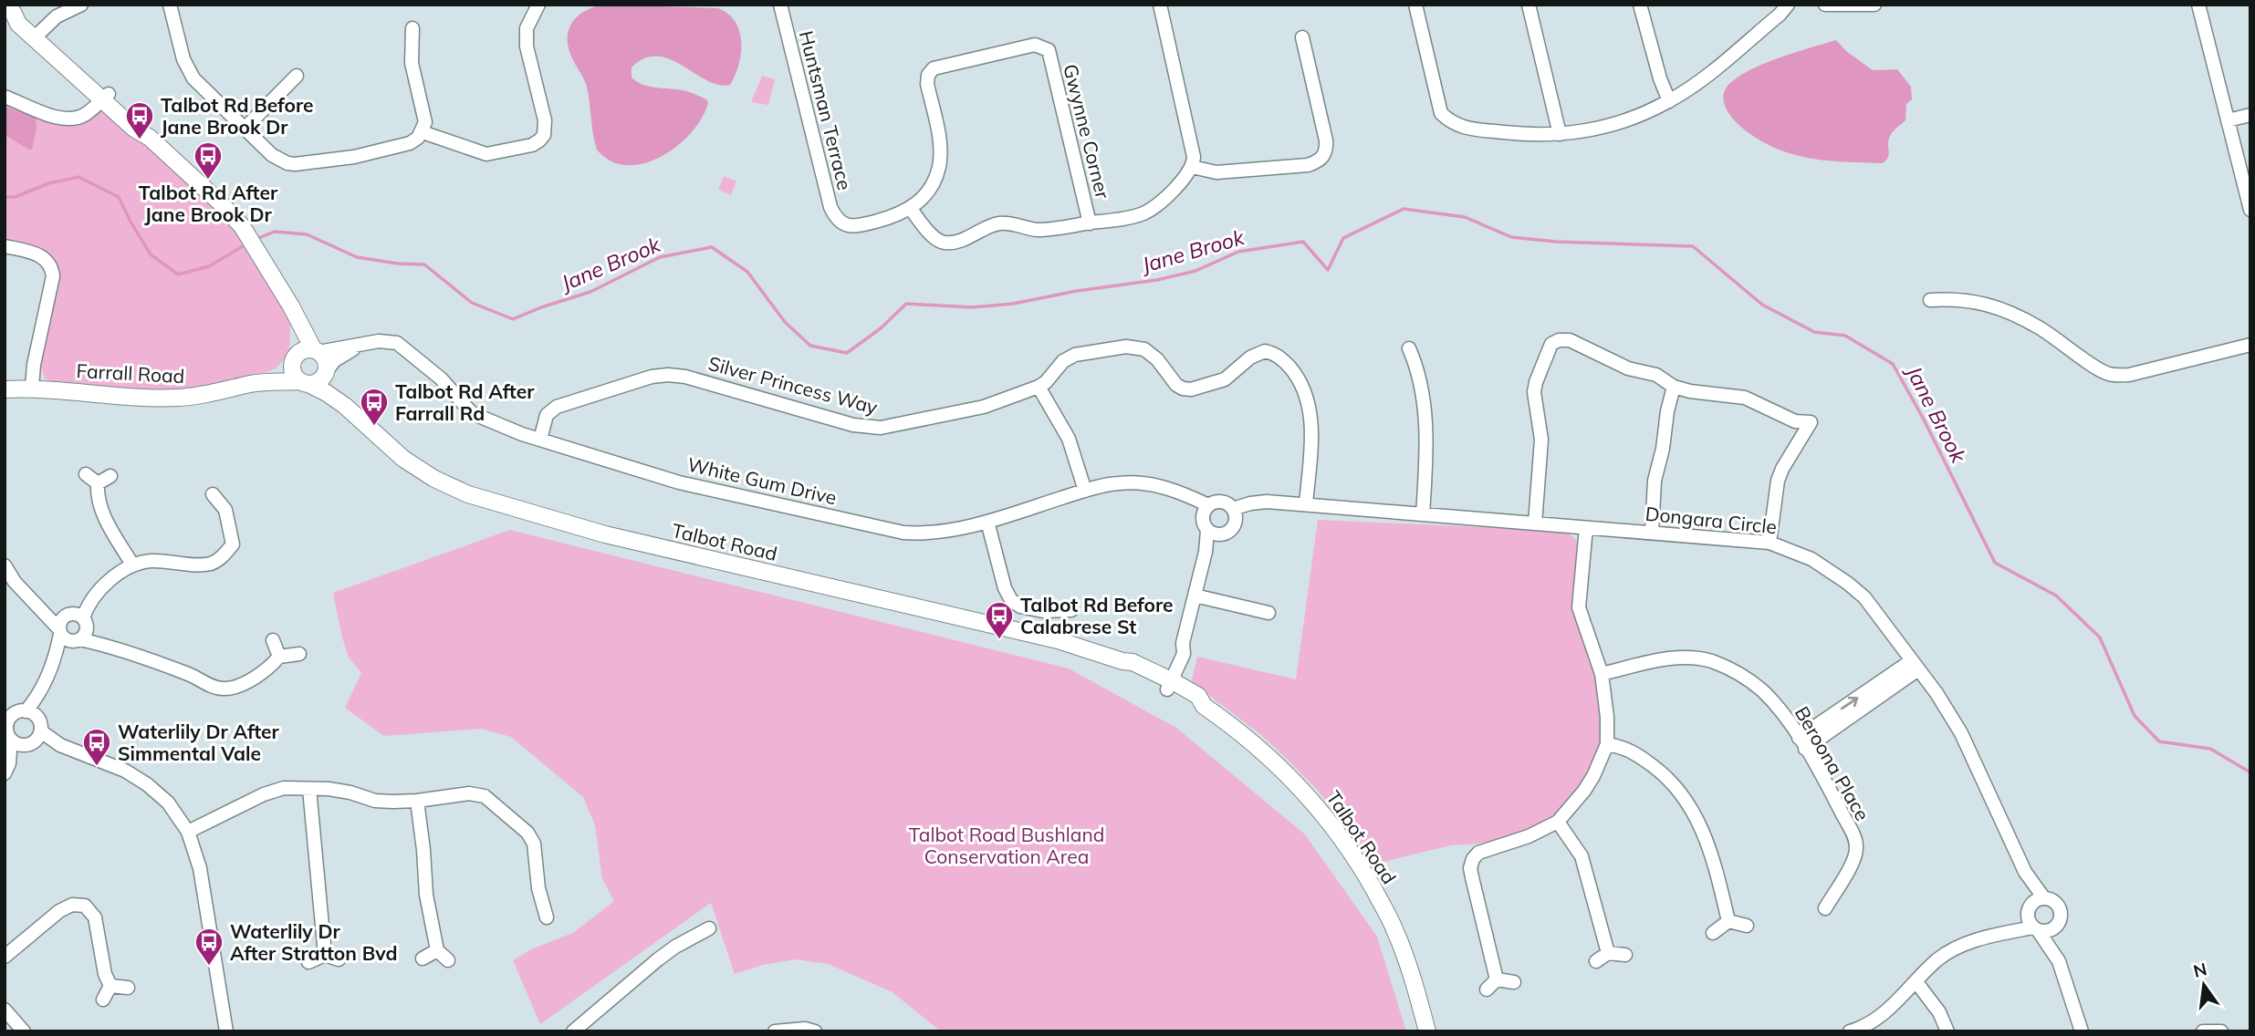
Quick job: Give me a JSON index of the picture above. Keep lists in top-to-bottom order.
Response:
{
  "streets": {
    "main road": ["Farrall Road", "Talbot Road"],
    "street": [
      "Huntsman Terrace",
      "Gwynne Corner",
      "Silver Princess Way",
      "White Gum Drive",
      "Dongara Circle",
      "Beroona Place"
    ]
  },
  "crossings": [
    ["Huntsman Terrace", "Gwynne Corner"],
    ["Farrall Road", "White Gum Drive"],
    ["Farrall Road", "Talbot Road"],
    ["Silver Princess Way", "White Gum Drive"],
    ["Silver Princess Way", "Dongara Circle"],
    ["White Gum Drive", "Dongara Circle"],
    ["White Gum Drive", "Talbot Road"]
  ],
  "water": ["Jane Brook"],
  "parks": ["Talbot Road Bushland Conservation Area"],
  "places": {
    "bus stop": [
      "Talbot Rd Before Jane Brook Dr",
      "Talbot Rd After Jane Brook Dr",
      "Talbot Rd After Farrall Rd",
      "Talbot Rd Before Calabrese St",
      "Waterlily Dr After Simmental Vale",
      "Waterlily Dr After Stratton Bvd"
    ]
  },
  "north": "top"
}
